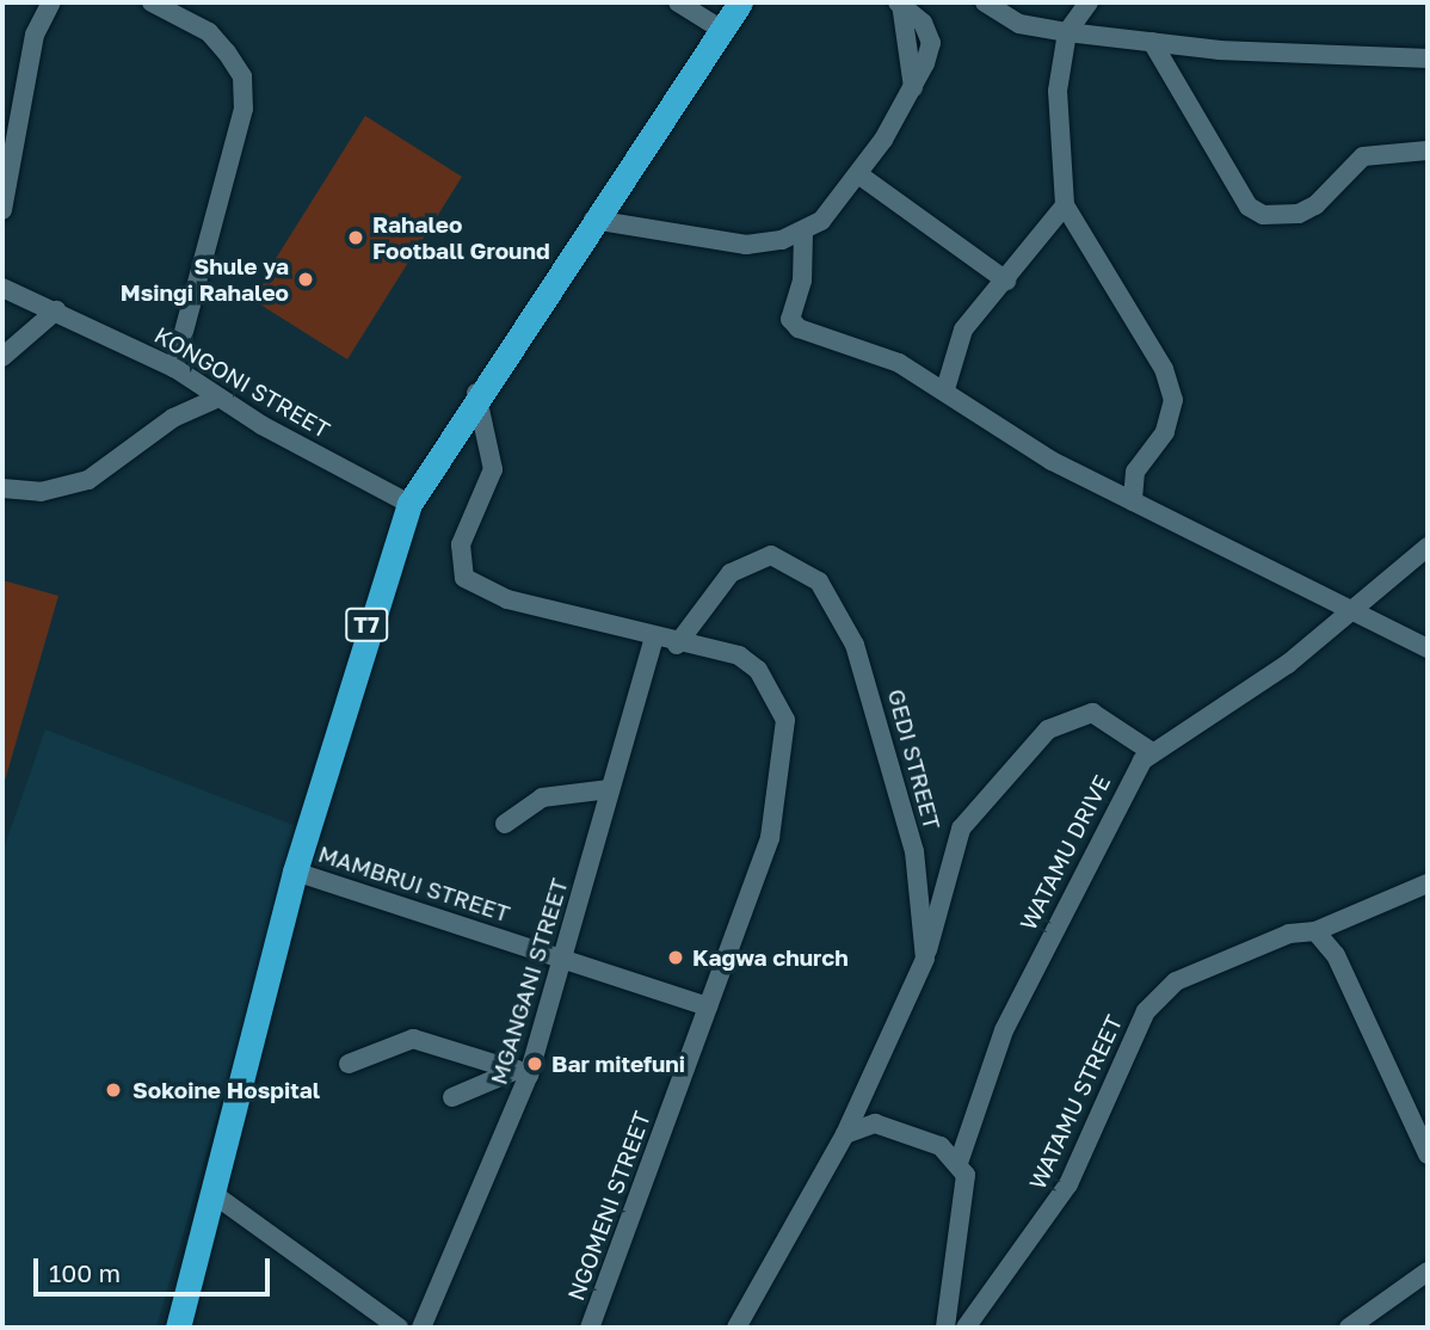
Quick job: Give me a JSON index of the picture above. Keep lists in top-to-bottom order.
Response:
{
  "streets": {
    "highway": ["T7"],
    "street": [
      "KONGONI STREET",
      "GEDI STREET",
      "WATAMU DRIVE",
      "MAMBRUI STREET",
      "MGANGANI STREET",
      "WATAMU STREET",
      "NGOMENI STREET"
    ]
  },
  "crossings": [
    ["KONGONI STREET", "T7"],
    ["T7", "MAMBRUI STREET"],
    ["T7", "NGOMENI STREET"],
    ["GEDI STREET", "NGOMENI STREET"],
    ["MAMBRUI STREET", "MGANGANI STREET"],
    ["MAMBRUI STREET", "NGOMENI STREET"],
    ["MGANGANI STREET", "NGOMENI STREET"]
  ],
  "places": [
    "Rahaleo Football Ground",
    "Shule ya Msingi Rahaleo",
    "Kagwa church",
    "Bar mitefuni",
    "Sokoine Hospital"
  ],
  "scale_bar": "100 m"
}
